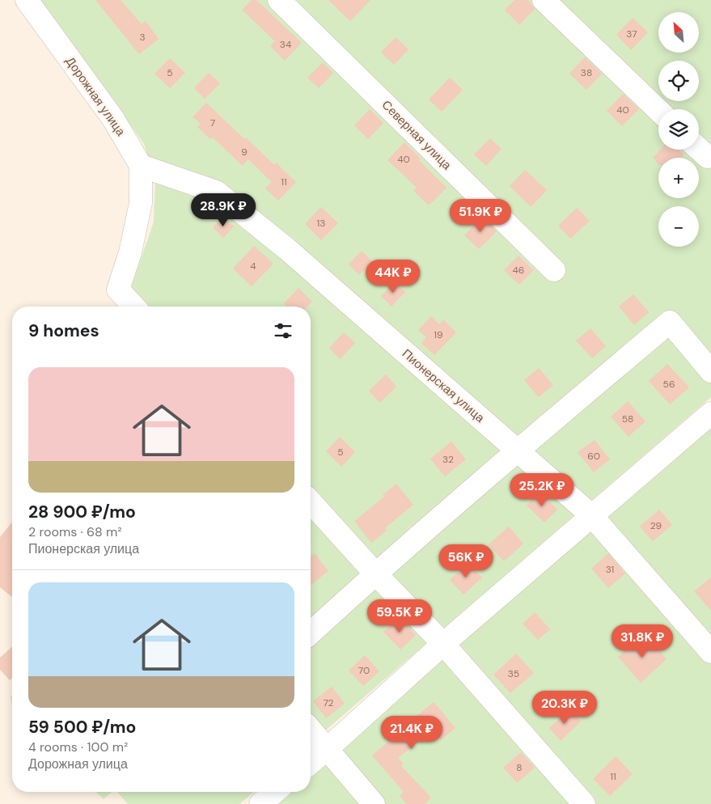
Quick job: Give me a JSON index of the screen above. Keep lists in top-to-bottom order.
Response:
{
  "streets": {
    "street": ["Дорожная улица", "Северная улица", "Пионерская улица"]
  },
  "crossings": [
    ["Дорожная улица", "Пионерская улица"]
  ],
  "house_numbers": [
    "37",
    "3",
    "34",
    "5",
    "38",
    "40",
    "7",
    "9",
    "40",
    "11",
    "13",
    "4",
    "46",
    "19",
    "56",
    "58",
    "5",
    "60",
    "32",
    "29",
    "31",
    "70",
    "35",
    "72",
    "8",
    "11"
  ],
  "north": "top left",
  "page": {
    "map_buttons": ["+", "−"],
    "price": [
      "28.9K ₽",
      "51.9K ₽",
      "44K ₽",
      "25.2K ₽",
      "56K ₽",
      "59.5K ₽",
      "31.8K ₽",
      "20.3K ₽",
      "21.4K ₽"
    ],
    "heading": "9 homes",
    "list": [
      {
        "name": "28 900 ₽/mo",
        "note": "2 rooms · 68 m² · Пионерская улица"
      },
      {
        "name": "59 500 ₽/mo",
        "note": "4 rooms · 100 m² · Дорожная улица"
      }
    ]
  }
}
